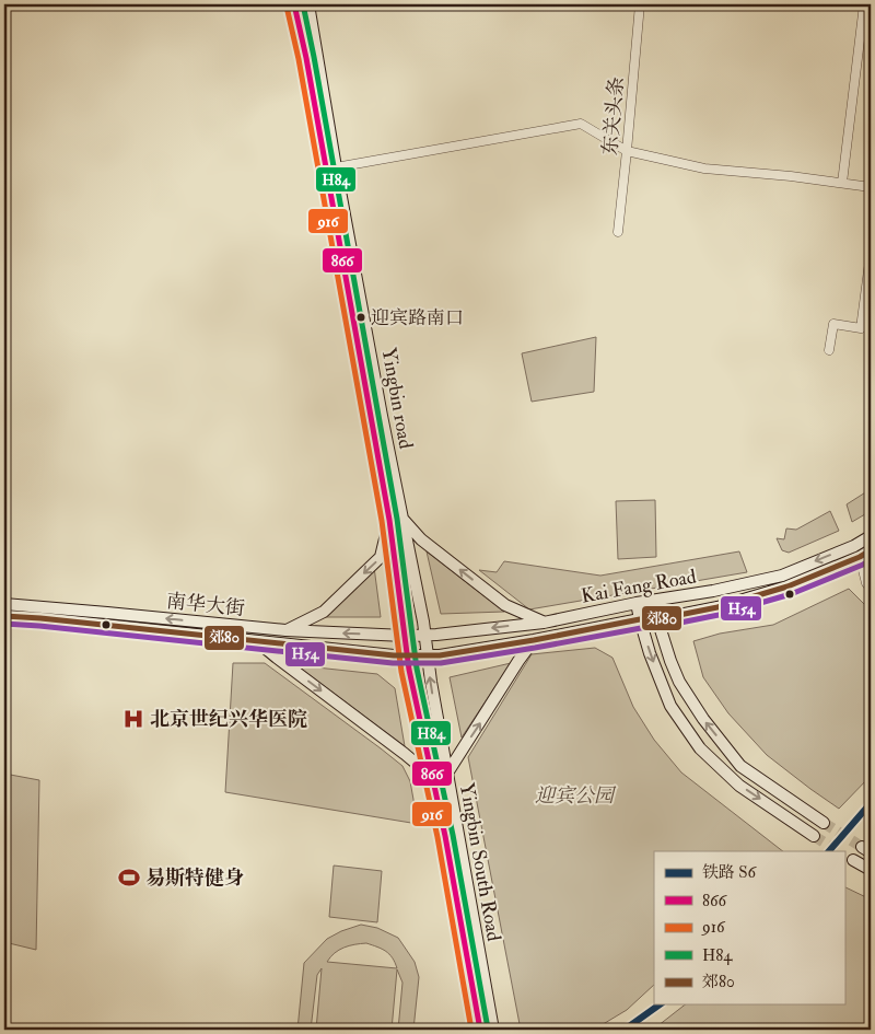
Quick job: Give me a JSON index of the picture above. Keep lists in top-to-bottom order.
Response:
{
  "streets": {
    "main road": [
      "Yingbin road",
      "Kai Fang Road",
      "南华大街",
      "Yingbin South Road"
    ],
    "street": ["东关头条"]
  },
  "crossings": [
    ["Yingbin road", "Kai Fang Road"],
    ["Yingbin road", "Yingbin South Road"],
    ["Kai Fang Road", "南华大街"],
    ["Kai Fang Road", "Yingbin South Road"],
    ["南华大街", "Yingbin South Road"]
  ],
  "parks": ["迎宾公园"],
  "places": {
    "other": ["迎宾路南口"],
    "hospital": ["北京世纪兴华医院"],
    "sports": ["易斯特健身"]
  },
  "lines": [
    "transit line 866",
    "transit line H84",
    "transit line 916",
    "transit line 郊80",
    "transit line H54",
    "rail line S6"
  ],
  "legend": [
    "铁路 S6",
    "866",
    "916",
    "H84",
    "郊80"
  ]
}
